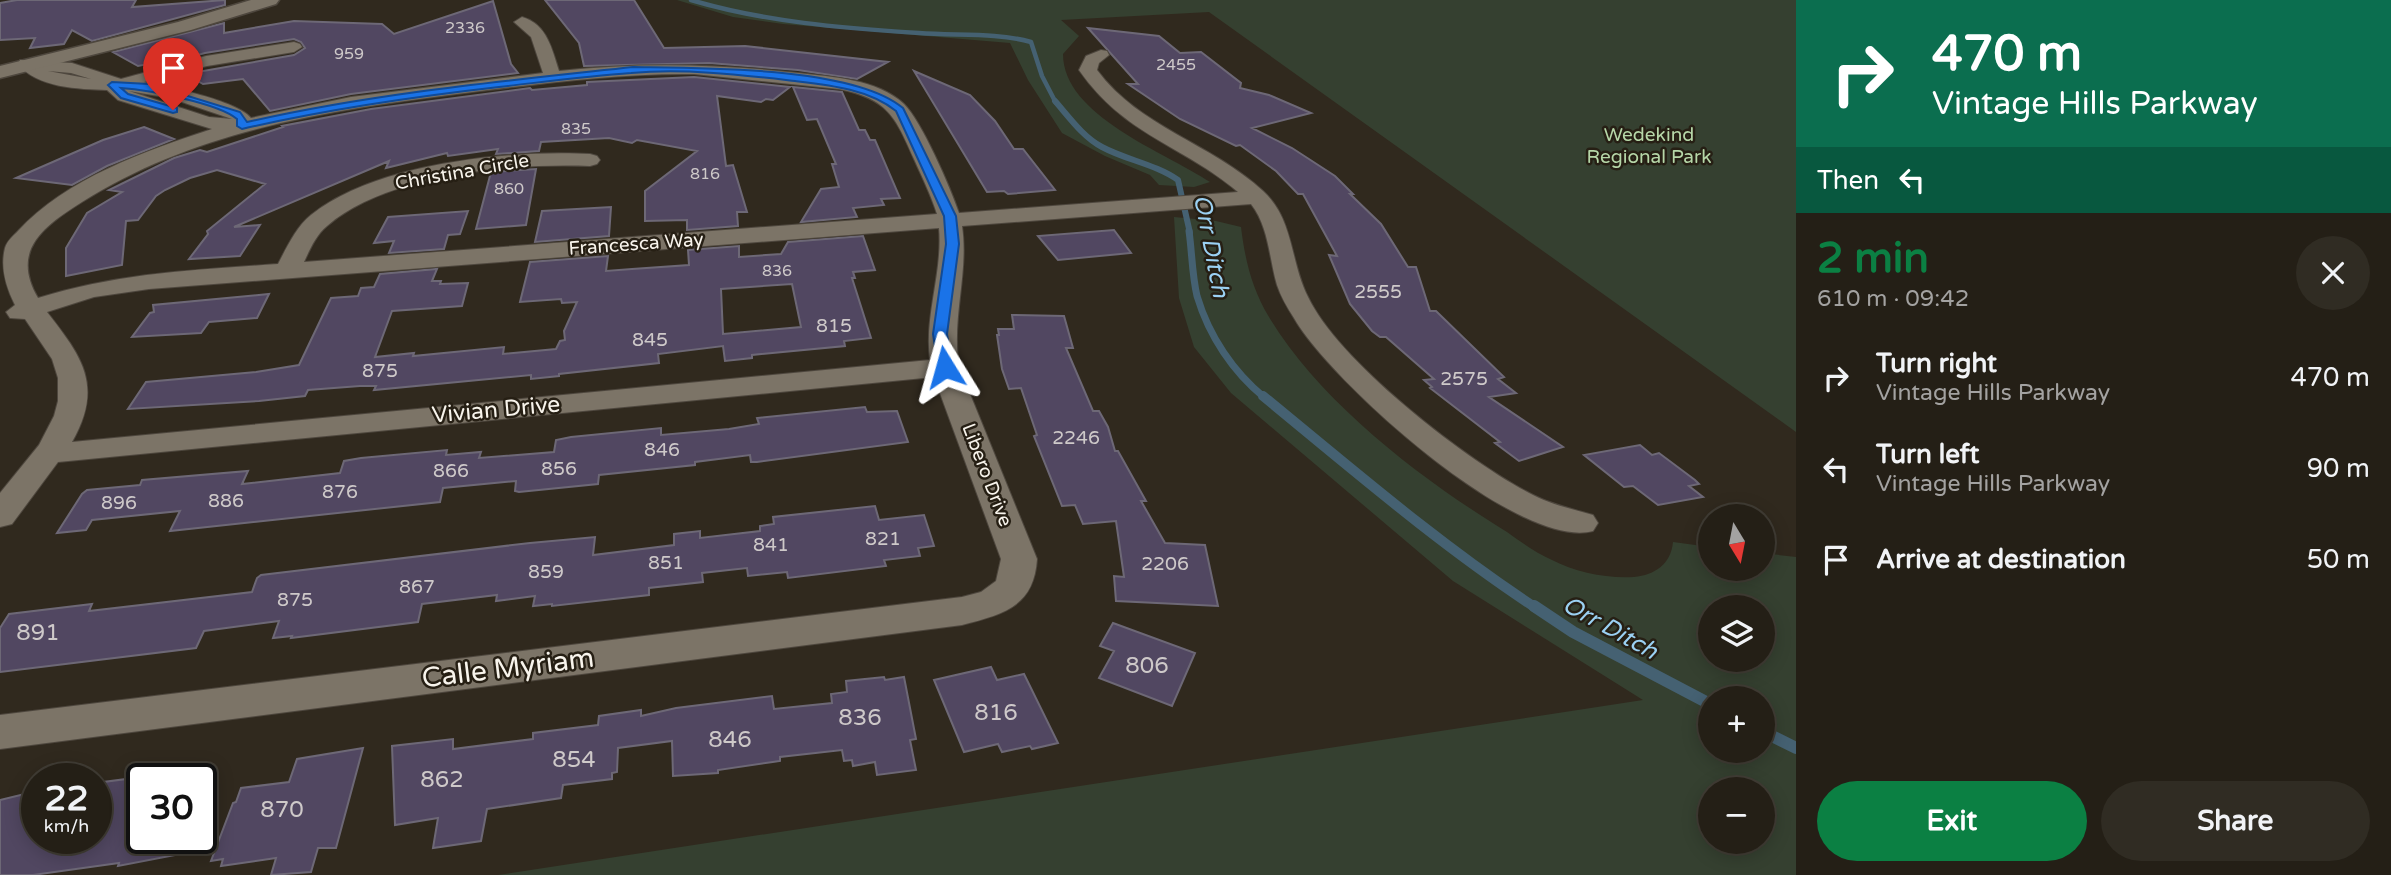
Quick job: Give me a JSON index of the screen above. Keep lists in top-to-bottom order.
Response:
{
  "streets": {
    "street": [
      "Christina Circle",
      "Francesca Way",
      "Vivian Drive",
      "Libero Drive",
      "Calle Myriam"
    ]
  },
  "crossings": [
    ["Christina Circle", "Francesca Way"],
    ["Francesca Way", "Libero Drive"],
    ["Vivian Drive", "Libero Drive"],
    ["Libero Drive", "Calle Myriam"]
  ],
  "water": ["Orr Ditch"],
  "parks": ["Wedekind Regional Park"],
  "house_numbers": [
    "2336",
    "959",
    "2455",
    "835",
    "816",
    "860",
    "836",
    "2555",
    "815",
    "845",
    "875",
    "2575",
    "2246",
    "846",
    "856",
    "866",
    "876",
    "886",
    "896",
    "821",
    "841",
    "851",
    "2206",
    "859",
    "867",
    "875",
    "891",
    "806",
    "816",
    "836",
    "846",
    "854",
    "862",
    "870"
  ],
  "north": "bottom",
  "page": {
    "turn": ["470 m", "Vintage Hills Parkway"],
    "then": "Then",
    "heading": ["2 min", "610 m · 09:42"],
    "list": [
      {
        "name": "Turn right",
        "note": "Vintage Hills Parkway",
        "value": "470 m"
      },
      {
        "name": "Turn left",
        "note": "Vintage Hills Parkway",
        "value": "90 m"
      },
      {
        "name": "Arrive at destination",
        "value": "50 m"
      }
    ],
    "map_buttons": ["+", "−"],
    "speed": "22 km/h",
    "limit": "30",
    "buttons": ["Exit", "Share"]
  }
}
